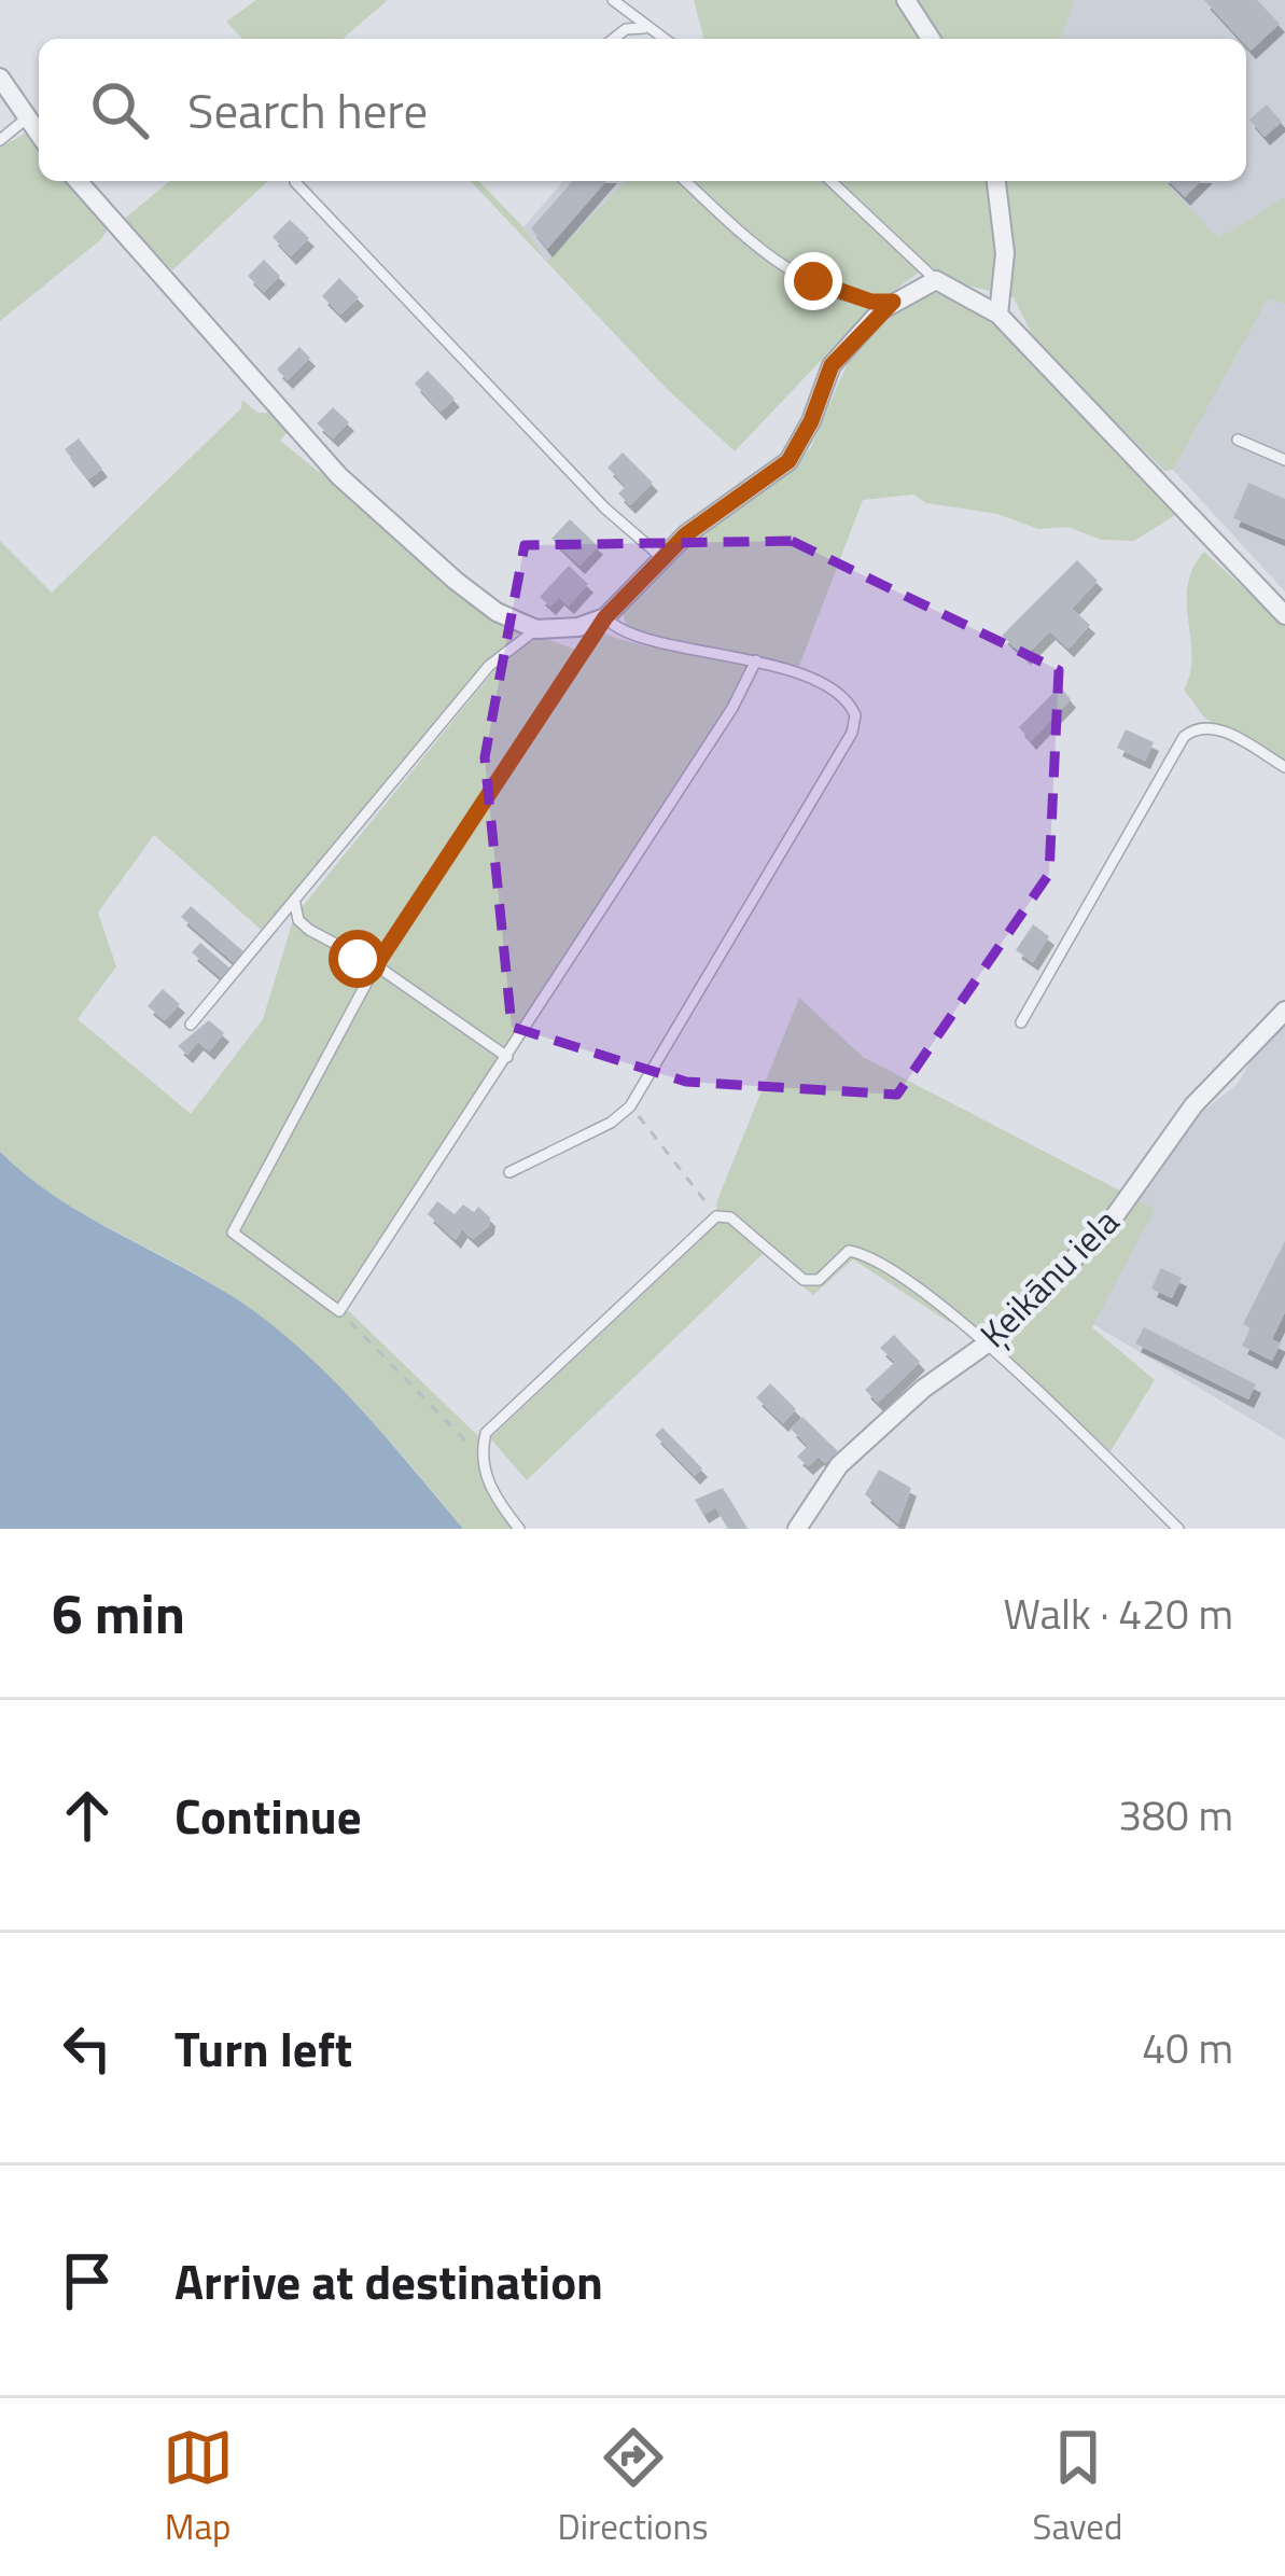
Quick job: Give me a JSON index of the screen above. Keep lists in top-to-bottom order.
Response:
{
  "streets": {
    "street": ["Ķeikānu iela"]
  },
  "page": {
    "search": "Search here",
    "heading": ["6 min", "Walk · 420 m"],
    "list": [
      ["Continue", "380 m"],
      ["Turn left", "40 m"],
      "Arrive at destination"
    ],
    "nav": ["Map", "Directions", "Saved"]
  }
}
